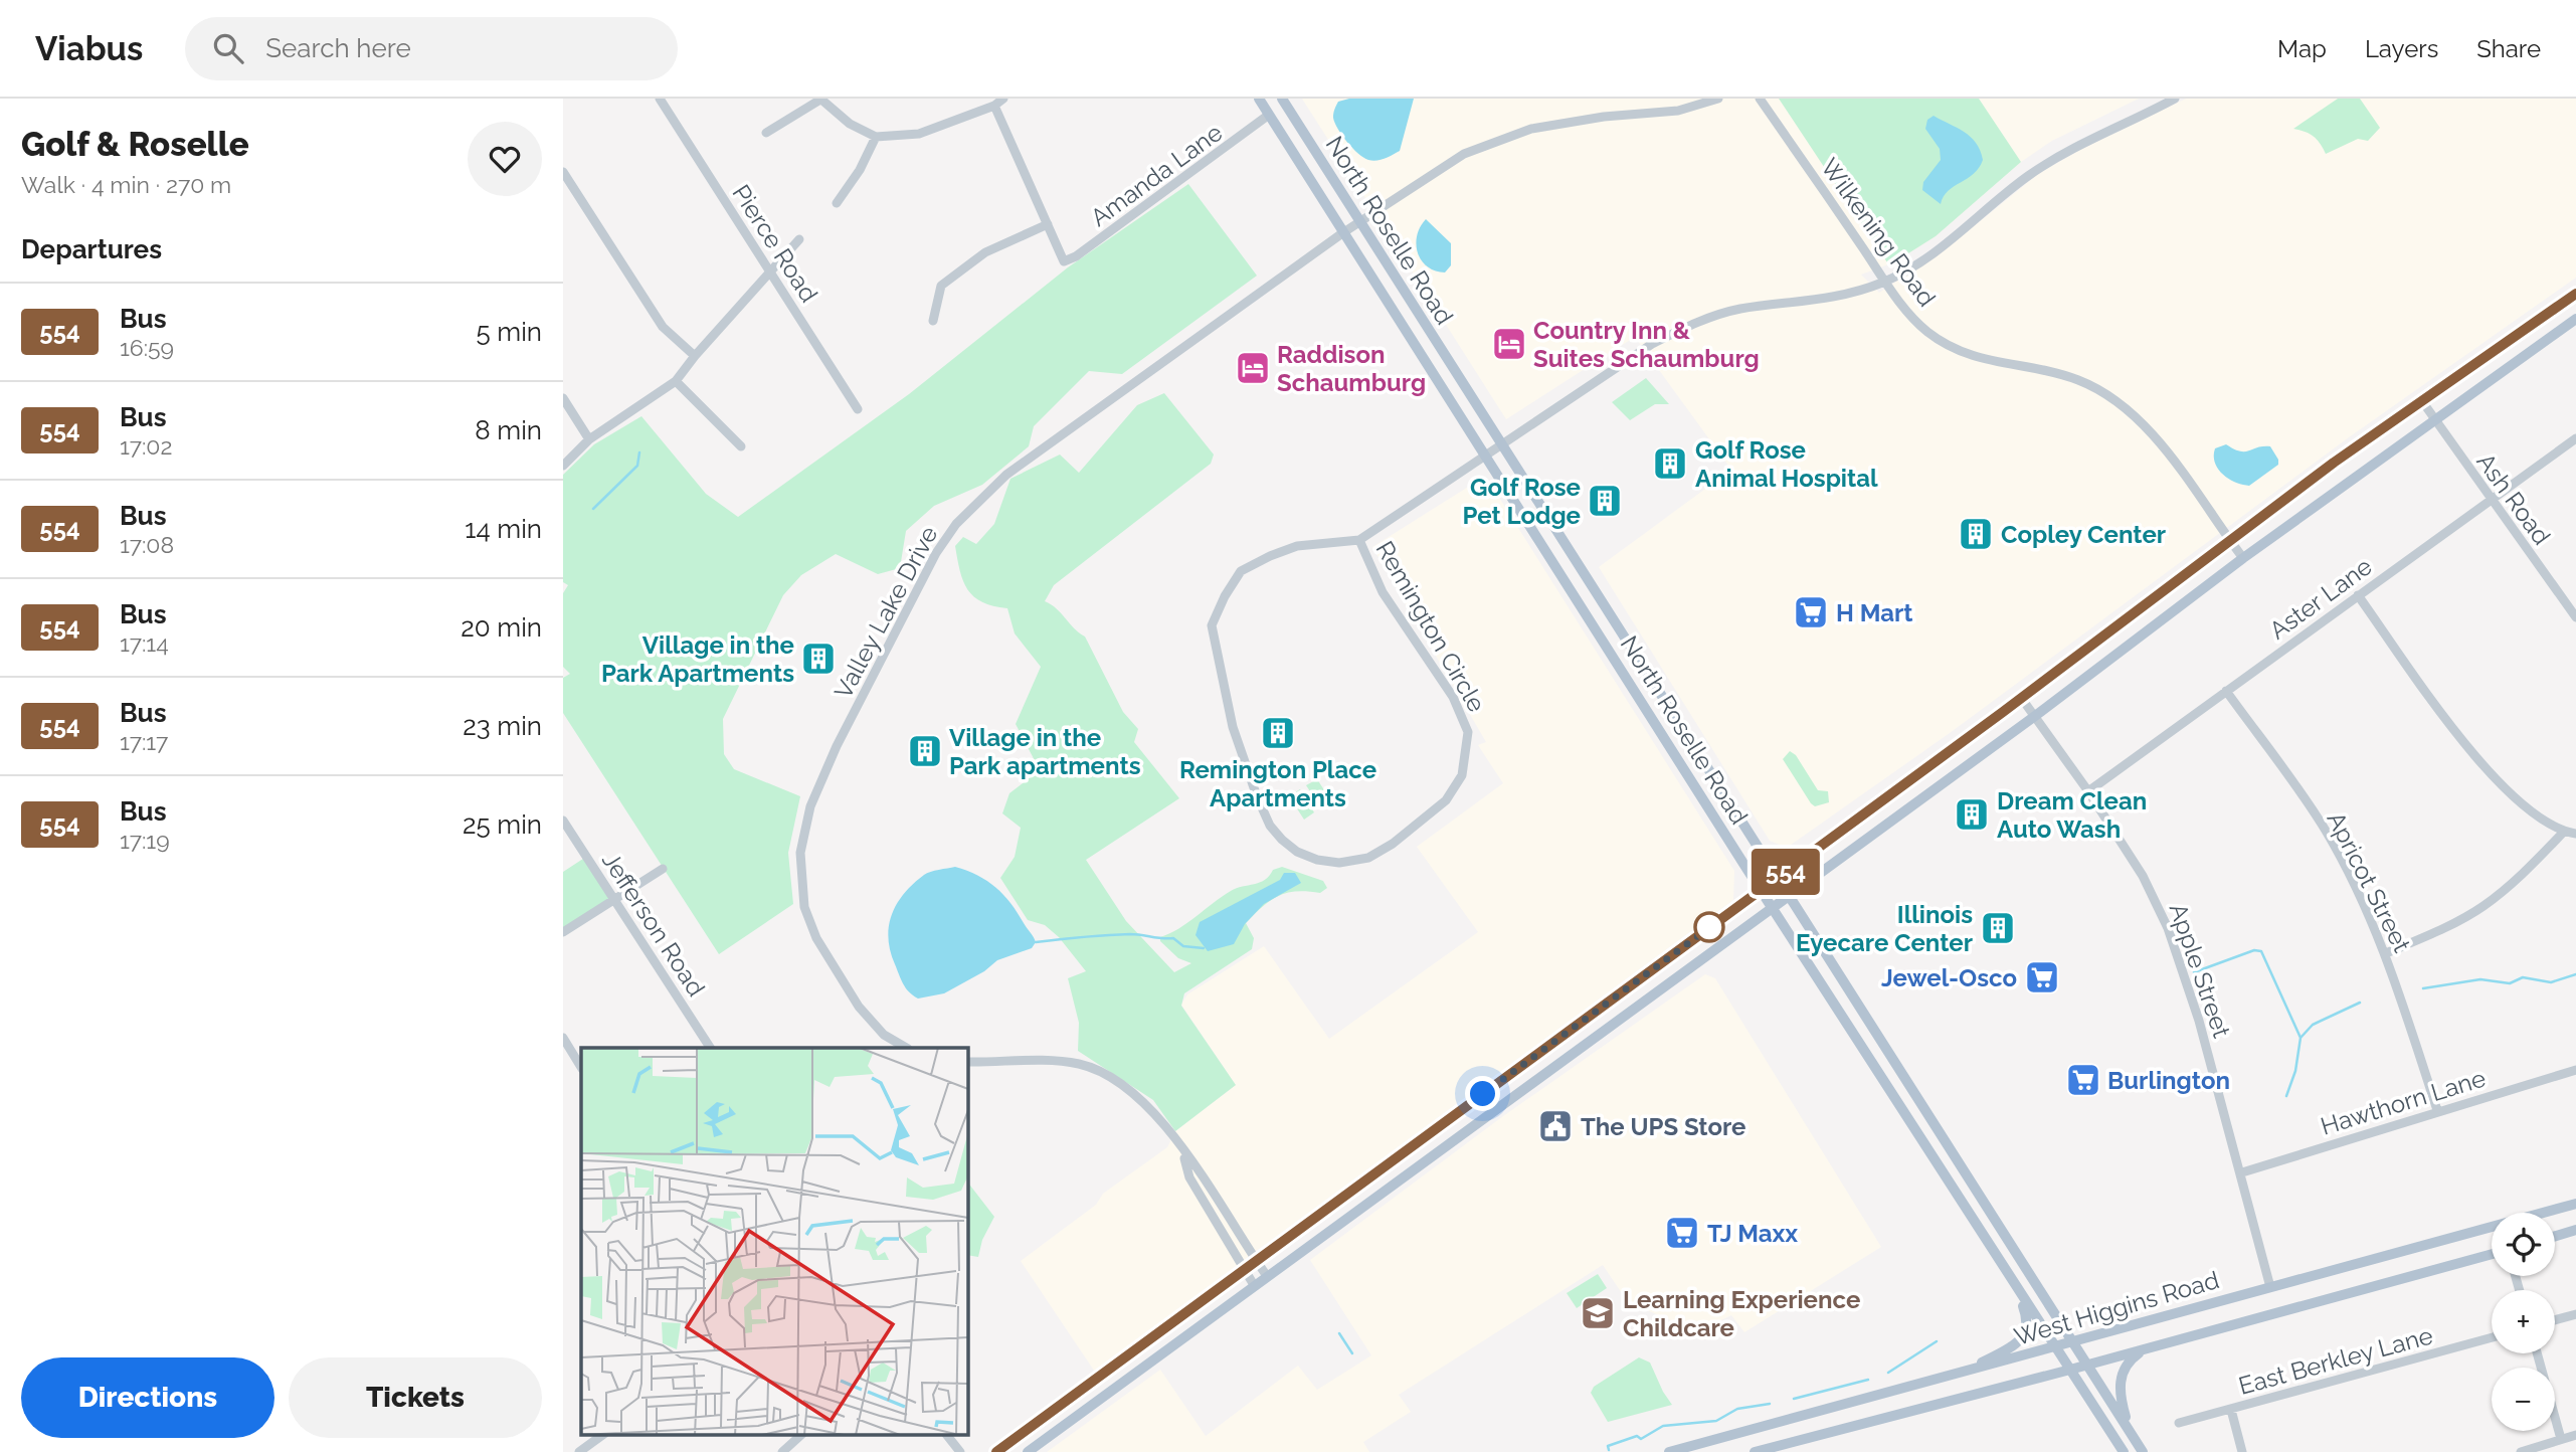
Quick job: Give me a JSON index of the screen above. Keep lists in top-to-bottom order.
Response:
{
  "streets": {
    "main road": ["North Roselle Road", "West Higgins Road"],
    "street": [
      "Amanda Lane",
      "Wilkening Road",
      "Pierce Road",
      "Ash Road",
      "Aster Lane",
      "Valley Lake Drive",
      "Remington Circle",
      "Apricot Street",
      "Jefferson Road",
      "Apple Street",
      "Hawthorn Lane",
      "East Berkley Lane"
    ]
  },
  "crossings": [
    ["Amanda Lane", "North Roselle Road"],
    ["North Roselle Road", "Valley Lake Drive"],
    ["North Roselle Road", "Remington Circle"],
    ["North Roselle Road", "West Higgins Road"],
    ["Wilkening Road", "Remington Circle"],
    ["Ash Road", "Aster Lane"],
    ["Aster Lane", "Apricot Street"],
    ["Aster Lane", "Apple Street"],
    ["Apricot Street", "Hawthorn Lane"],
    ["Apple Street", "Hawthorn Lane"],
    ["Apple Street", "West Higgins Road"]
  ],
  "places": {
    "hotel": ["Country Inn & Suites Schaumburg", "Raddison Schaumburg"],
    "building": [
      "Golf Rose Animal Hospital",
      "Golf Rose Pet Lodge",
      "Copley Center",
      "Village in the Park Apartments",
      "Remington Place Apartments",
      "Village in the Park apartments",
      "Dream Clean Auto Wash",
      "Illinois Eyecare Center"
    ],
    "supermarket": [
      "H Mart",
      "Jewel-Osco",
      "Burlington",
      "TJ Maxx"
    ],
    "public building": ["The UPS Store"],
    "school or university": ["Learning Experience Childcare"]
  },
  "lines": ["bus line 554"],
  "page": {
    "header": "Viabus",
    "search": "Search here",
    "nav": ["Map", "Layers", "Share"],
    "heading": [
      ["Golf & Roselle", "Walk · 4 min · 270 m"],
      "Departures"
    ],
    "on_map": "554",
    "list": [
      {
        "mark": "554",
        "name": "Bus",
        "note": "16:59",
        "value": "5 min"
      },
      {
        "mark": "554",
        "name": "Bus",
        "note": "17:02",
        "value": "8 min"
      },
      {
        "mark": "554",
        "name": "Bus",
        "note": "17:08",
        "value": "14 min"
      },
      {
        "mark": "554",
        "name": "Bus",
        "note": "17:14",
        "value": "20 min"
      },
      {
        "mark": "554",
        "name": "Bus",
        "note": "17:17",
        "value": "23 min"
      },
      {
        "mark": "554",
        "name": "Bus",
        "note": "17:19",
        "value": "25 min"
      }
    ],
    "map_buttons": ["+", "−"],
    "buttons": ["Directions", "Tickets"]
  }
}
